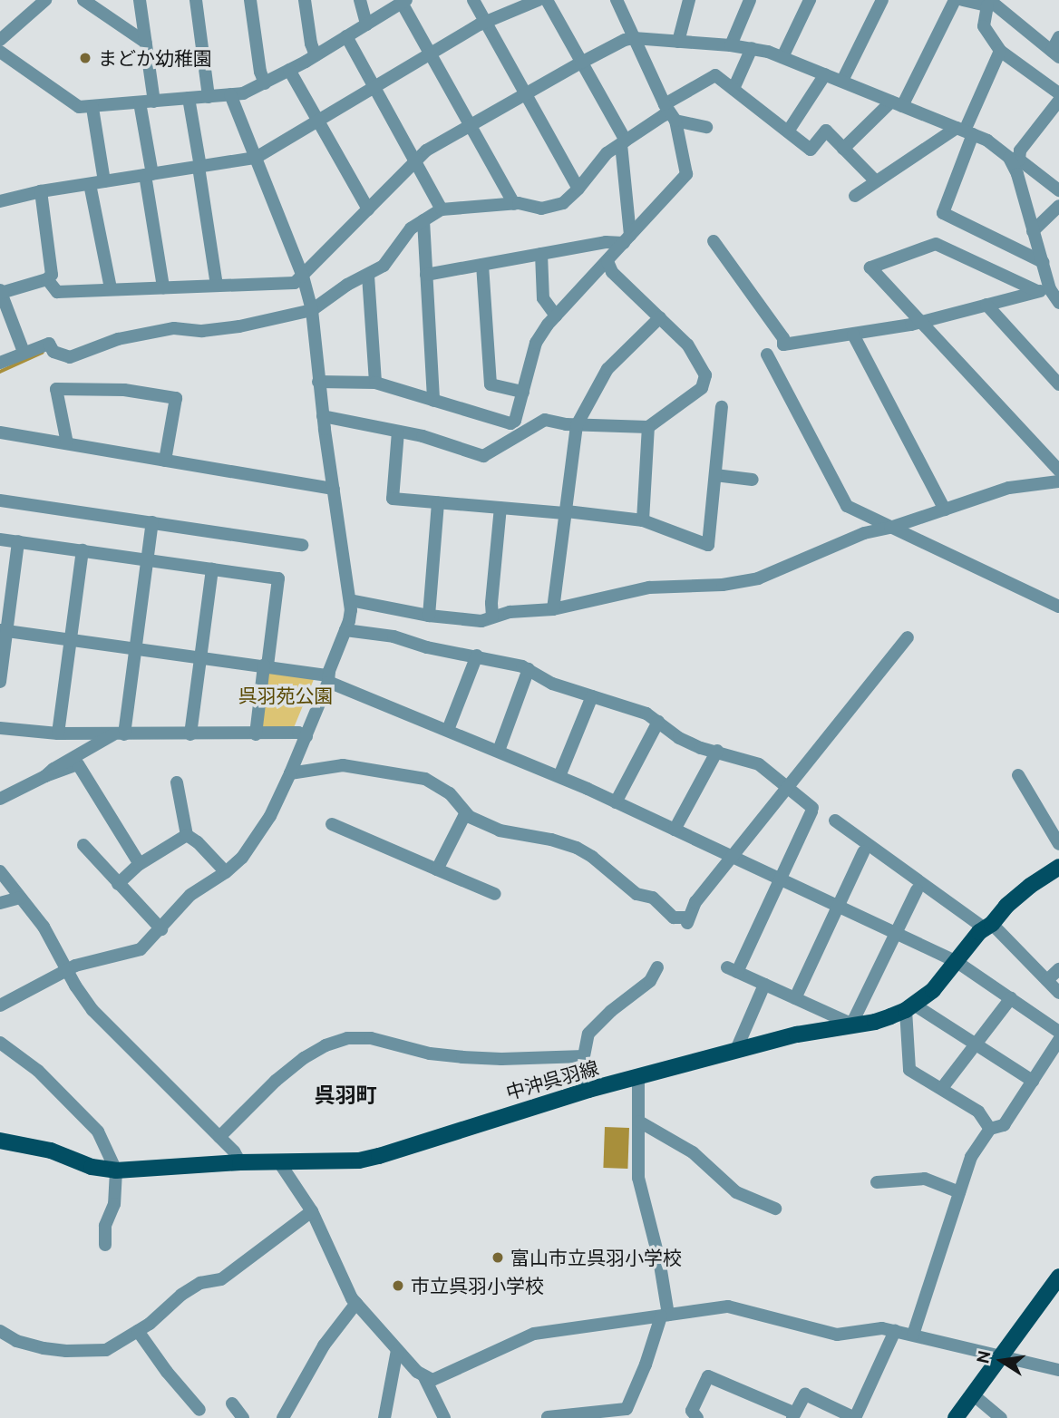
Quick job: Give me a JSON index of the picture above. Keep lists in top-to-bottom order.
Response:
{
  "streets": {
    "main road": ["中沖呉羽線"]
  },
  "districts": ["呉羽町"],
  "parks": ["呉羽苑公園"],
  "places": ["まどか幼稚園", "富山市立呉羽小学校", "市立呉羽小学校"],
  "north": "left"
}
